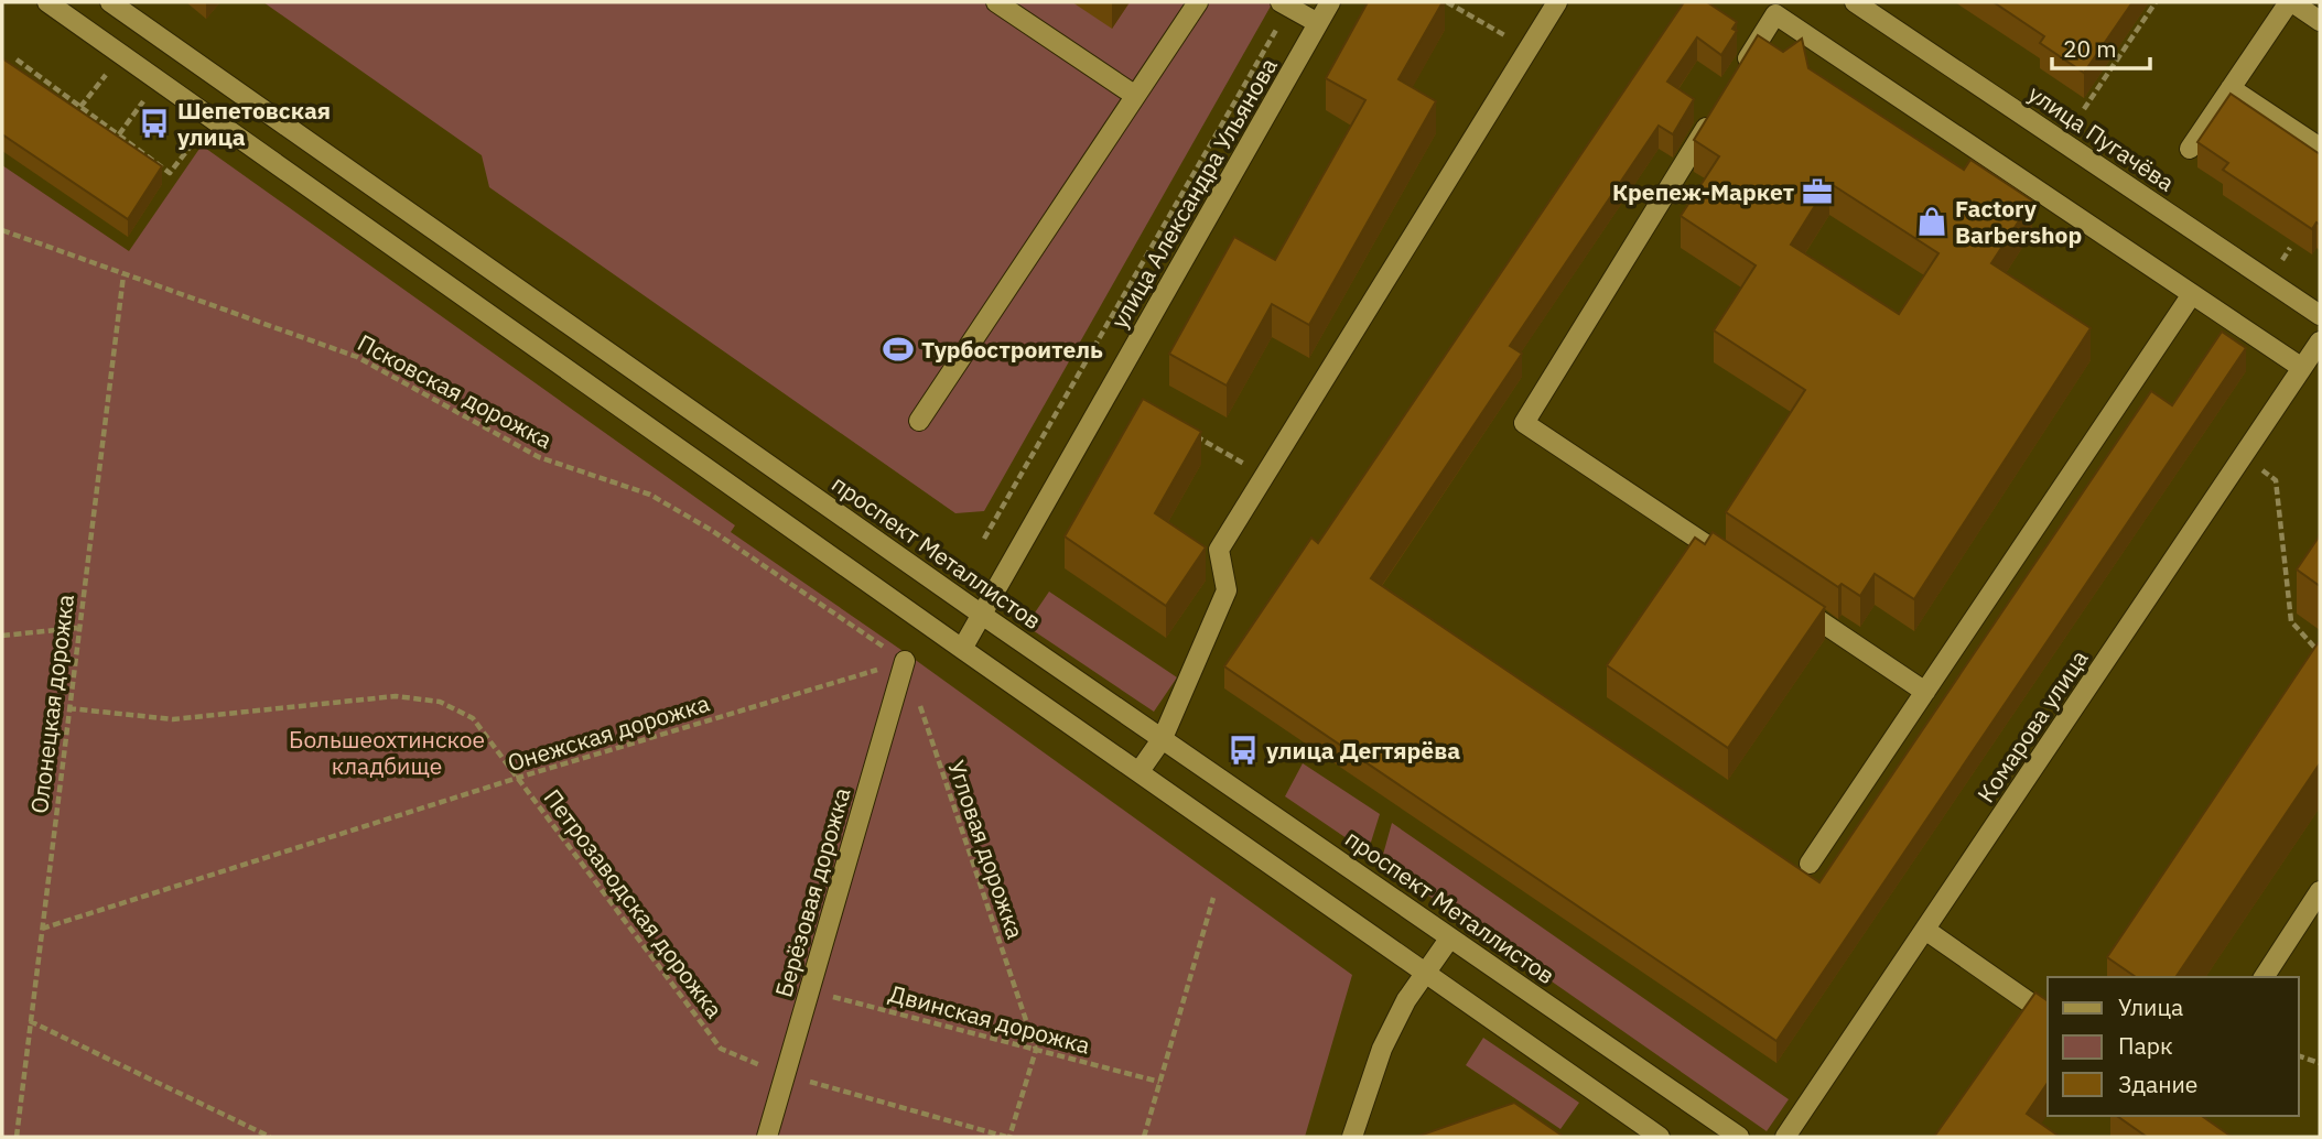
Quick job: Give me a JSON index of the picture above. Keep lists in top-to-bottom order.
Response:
{
  "streets": {
    "street": [
      "улица Пугачёва",
      "улица Александра Ульянова",
      "проспект Металлистов",
      "Комарова улица",
      "Берёзовая дорожка"
    ],
    "path": [
      "Псковская дорожка",
      "Олонецкая дорожка",
      "Онежская дорожка",
      "Угловая дорожка",
      "Петрозаводская дорожка",
      "Двинская дорожка"
    ]
  },
  "crossings": [
    ["улица Александра Ульянова", "проспект Металлистов"],
    ["Псковская дорожка", "Олонецкая дорожка"],
    ["Псковская дорожка", "Онежская дорожка"],
    ["Псковская дорожка", "Берёзовая дорожка"],
    ["Олонецкая дорожка", "Онежская дорожка"],
    ["Олонецкая дорожка", "Петрозаводская дорожка"],
    ["Онежская дорожка", "Берёзовая дорожка"],
    ["Онежская дорожка", "Петрозаводская дорожка"],
    ["Угловая дорожка", "Двинская дорожка"],
    ["Берёзовая дорожка", "Петрозаводская дорожка"],
    ["Берёзовая дорожка", "Двинская дорожка"]
  ],
  "parks": ["Большеохтинское кладбище"],
  "places": {
    "bus stop": ["Шепетовская улица", "улица Дегтярёва"],
    "office": ["Крепеж-Маркет"],
    "shop": ["Factory Barbershop"],
    "sports": ["Турбостроитель"]
  },
  "legend": ["Улица", "Парк", "Здание"],
  "scale_bar": "20 m"
}
